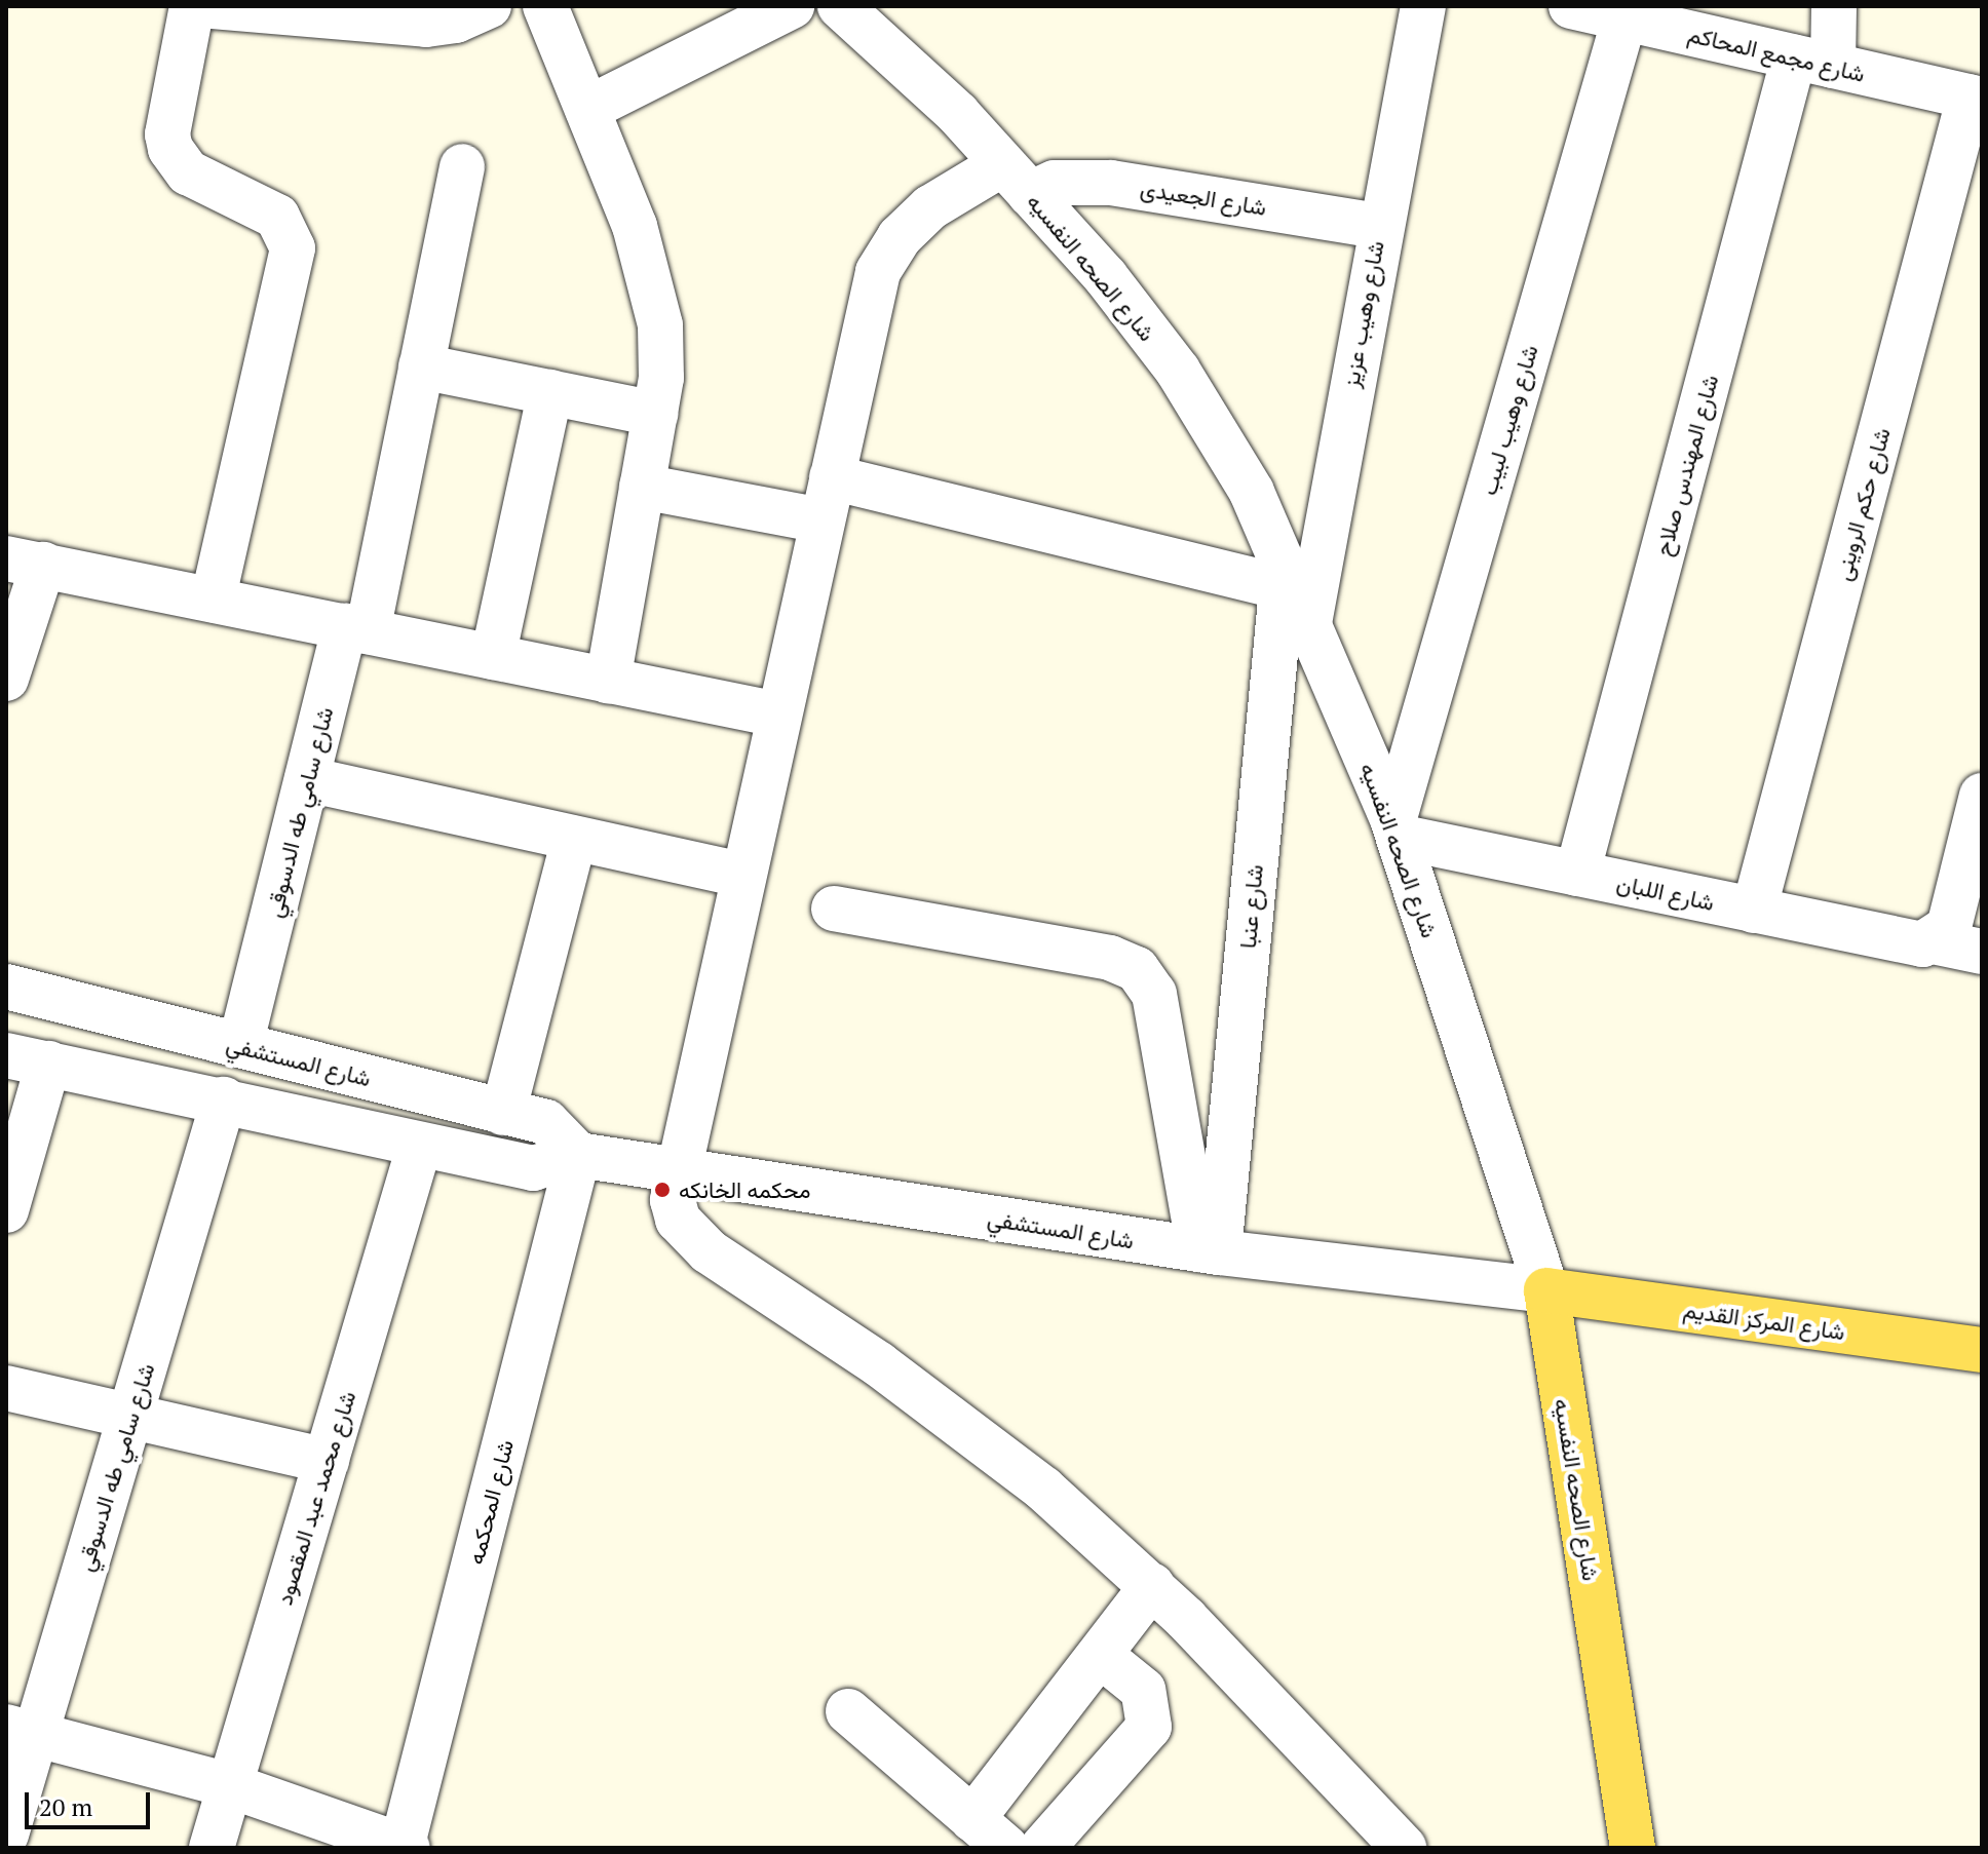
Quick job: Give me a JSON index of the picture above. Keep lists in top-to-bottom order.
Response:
{
  "streets": {
    "main road": ["شارع الصحه النفسيه", "شارع المركز القديم"],
    "street": [
      "شارع مجمع المحاكم",
      "شارع الجعيدى",
      "شارع وهيب عزيز",
      "شارع وهيب لبيب",
      "شارع المهندس صلاح",
      "شارع حكم الروينى",
      "شارع سامي طه الدسوقي",
      "شارع اللبان",
      "شارع عنبا",
      "شارع المستشفي",
      "شارع محمد عبد المقصود",
      "شارع المحكمه"
    ]
  },
  "crossings": [
    ["شارع مجمع المحاكم", "شارع وهيب لبيب"],
    ["شارع مجمع المحاكم", "شارع المهندس صلاح"],
    ["شارع مجمع المحاكم", "شارع حكم الروينى"],
    ["شارع الجعيدى", "شارع الصحه النفسيه"],
    ["شارع الجعيدى", "شارع وهيب عزيز"],
    ["شارع الجعيدى", "شارع المستشفي"],
    ["شارع الصحه النفسيه", "شارع وهيب عزيز"],
    ["شارع الصحه النفسيه", "شارع وهيب لبيب"],
    ["شارع الصحه النفسيه", "شارع اللبان"],
    ["شارع الصحه النفسيه", "شارع عنبا"],
    ["شارع الصحه النفسيه", "شارع المستشفي"],
    ["شارع الصحه النفسيه", "شارع المركز القديم"],
    ["شارع وهيب لبيب", "شارع اللبان"],
    ["شارع المهندس صلاح", "شارع اللبان"],
    ["شارع حكم الروينى", "شارع اللبان"],
    ["شارع سامي طه الدسوقي", "شارع المستشفي"],
    ["شارع عنبا", "شارع المستشفي"],
    ["شارع المستشفي", "شارع المركز القديم"],
    ["شارع المستشفي", "شارع محمد عبد المقصود"],
    ["شارع المستشفي", "شارع المحكمه"]
  ],
  "places": ["محكمه الخانكه"],
  "scale_bar": "20 m"
}
